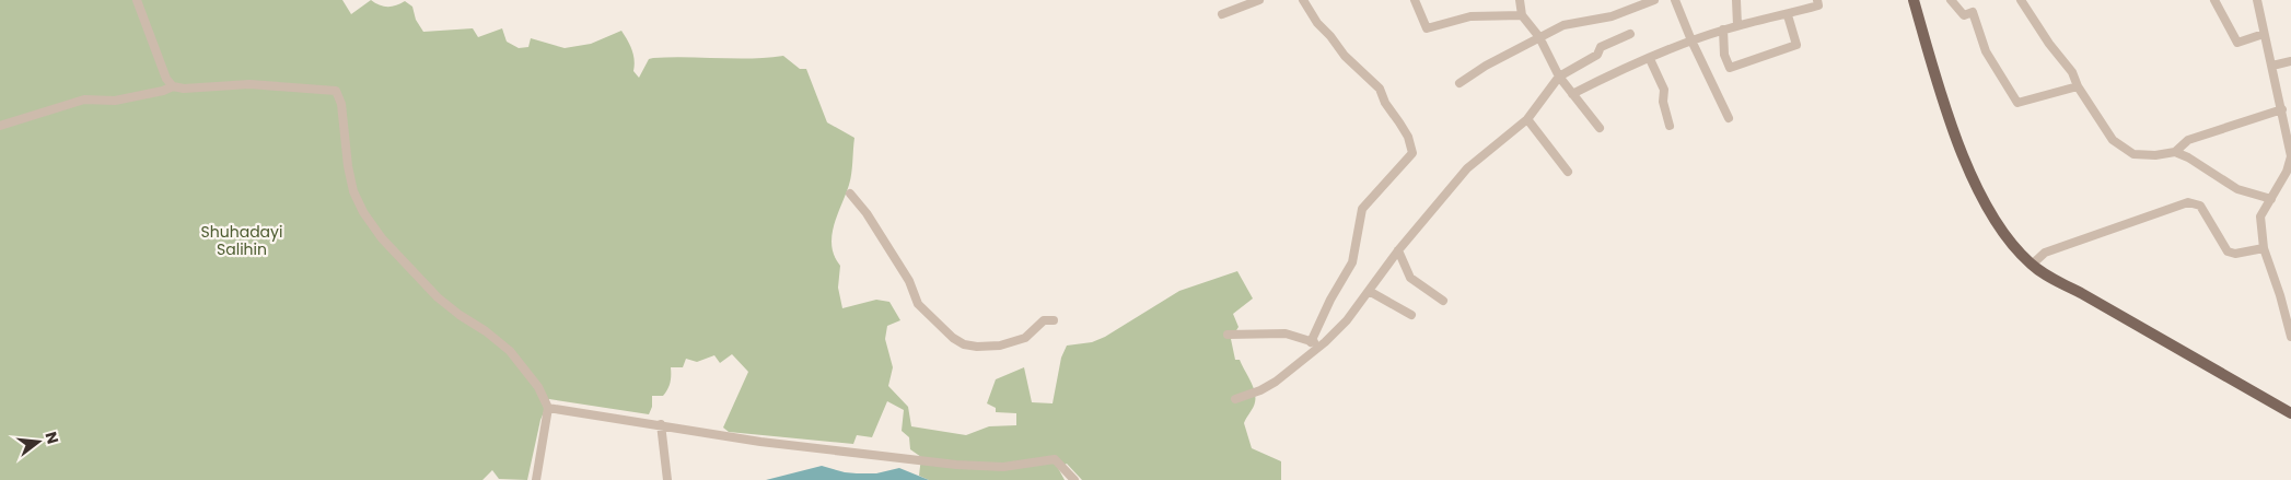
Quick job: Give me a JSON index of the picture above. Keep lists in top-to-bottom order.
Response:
{
  "parks": ["Shuhadayi Salihin"],
  "north": "right"
}
